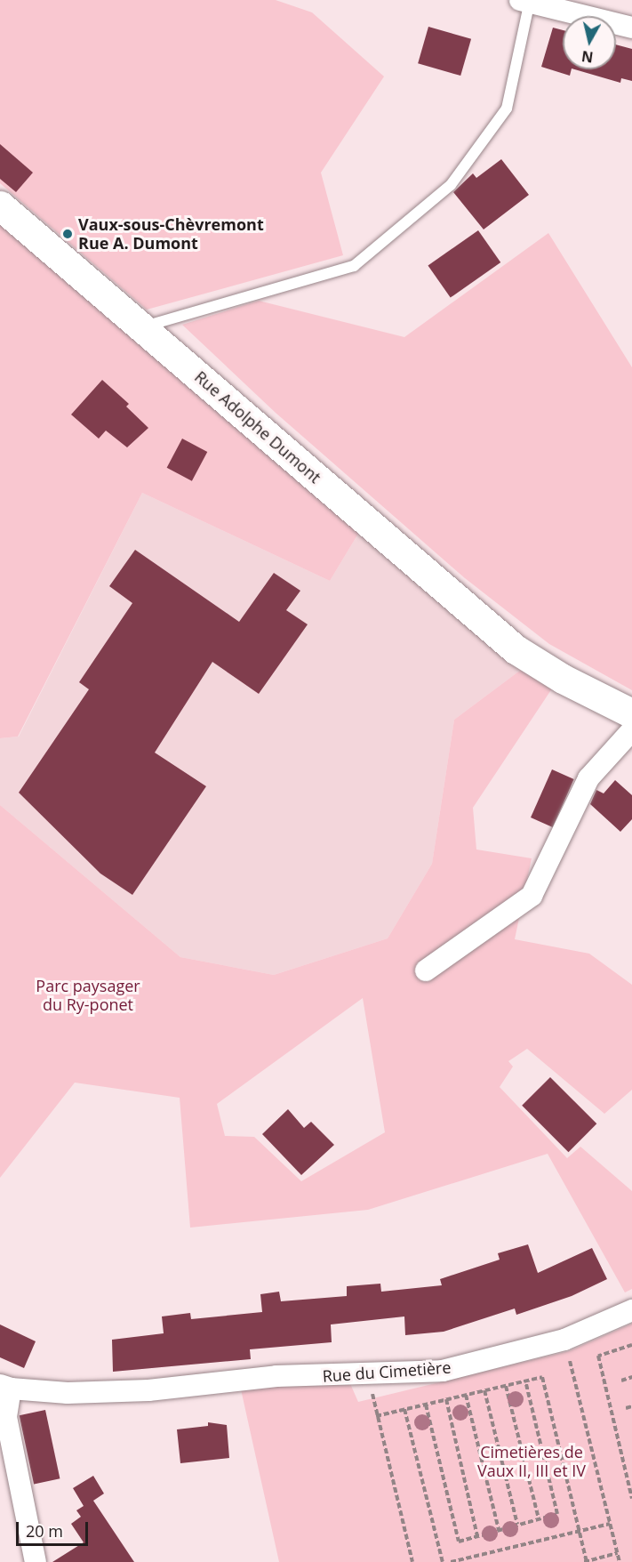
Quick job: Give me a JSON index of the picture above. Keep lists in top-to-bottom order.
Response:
{
  "streets": {
    "main road": ["Rue Adolphe Dumont"],
    "street": ["Rue du Cimetière"]
  },
  "parks": ["Parc paysager du Ry-ponet", "Cimetières de Vaux II, III et IV"],
  "places": ["Vaux-sous-Chèvremont Rue A. Dumont"],
  "scale_bar": "20 m",
  "north": "bottom"
}
